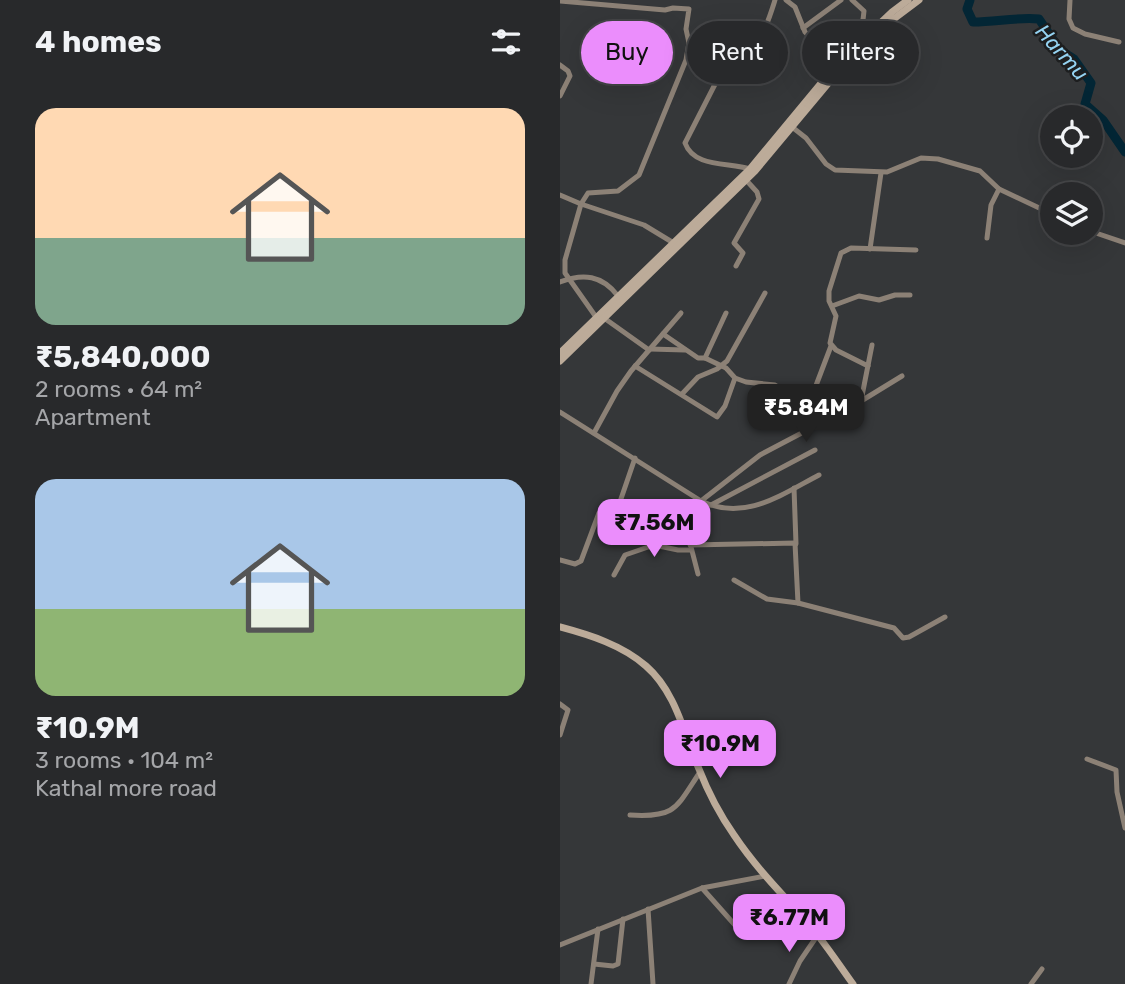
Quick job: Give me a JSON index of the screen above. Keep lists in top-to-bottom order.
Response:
{
  "water": ["Harmu"],
  "page": {
    "heading": "4 homes",
    "chip": ["Buy", "Rent", "Filters"],
    "list": [
      {
        "name": "₹5,840,000",
        "note": "2 rooms · 64 m² · Apartment"
      },
      {
        "name": "₹10.9M",
        "note": "3 rooms · 104 m² · Kathal more road"
      }
    ],
    "price": [
      "₹5.84M",
      "₹7.56M",
      "₹10.9M",
      "₹6.77M"
    ]
  }
}
